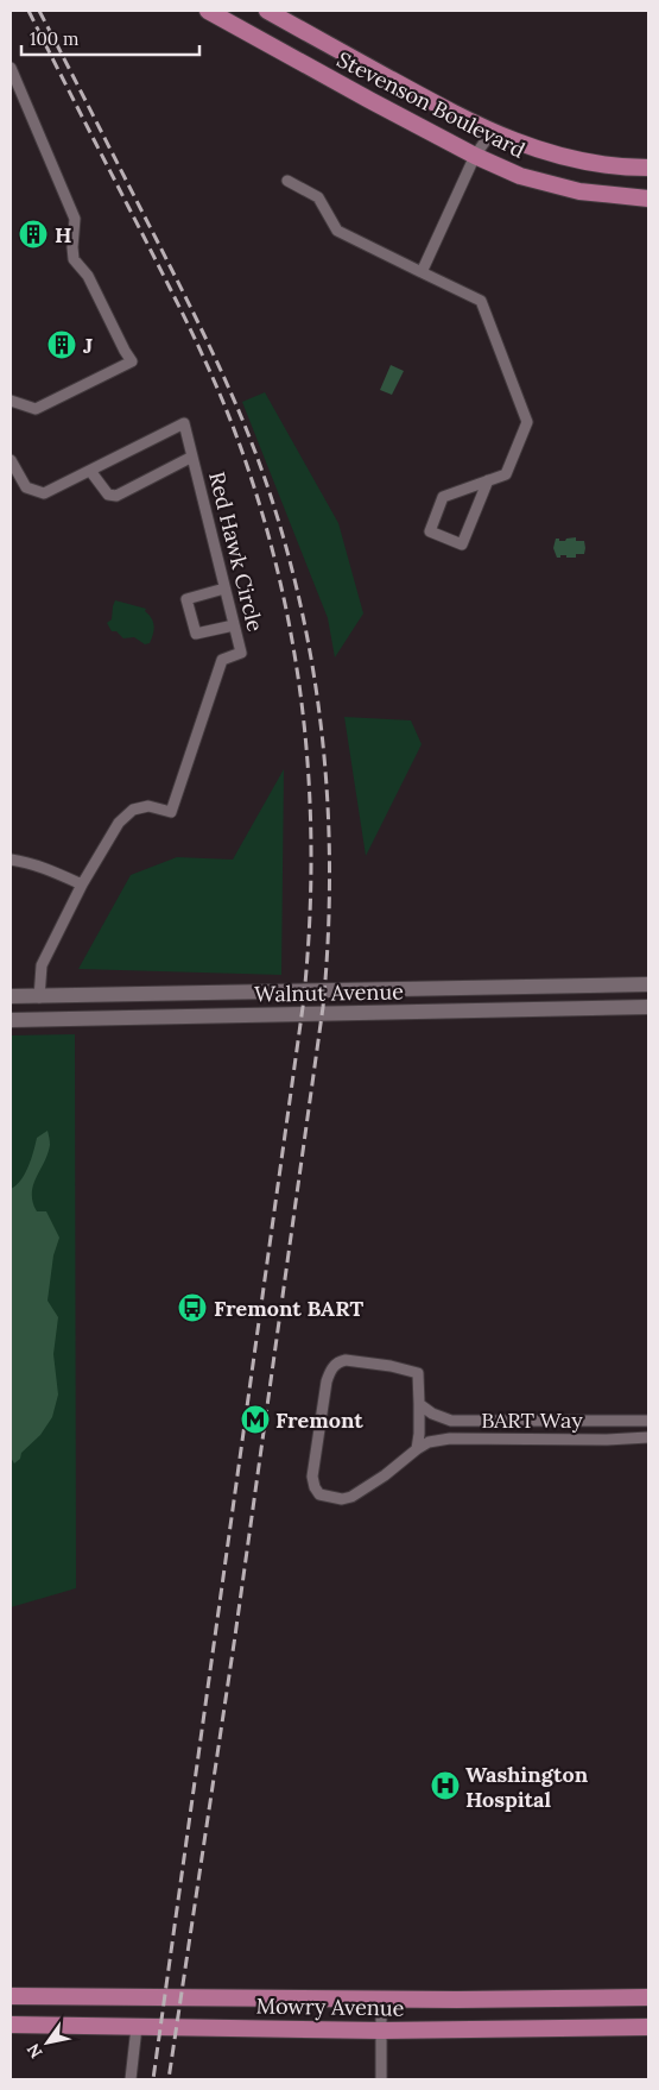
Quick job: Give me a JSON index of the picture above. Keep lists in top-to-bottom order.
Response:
{
  "streets": {
    "main road": ["Stevenson Boulevard", "Walnut Avenue", "Mowry Avenue"],
    "street": ["Red Hawk Circle", "BART Way"]
  },
  "places": {
    "building": ["H", "J"],
    "bus stop": ["Fremont BART"],
    "metro station": ["Fremont"],
    "hospital": ["Washington Hospital"]
  },
  "scale_bar": "100 m",
  "north": "bottom left"
}
